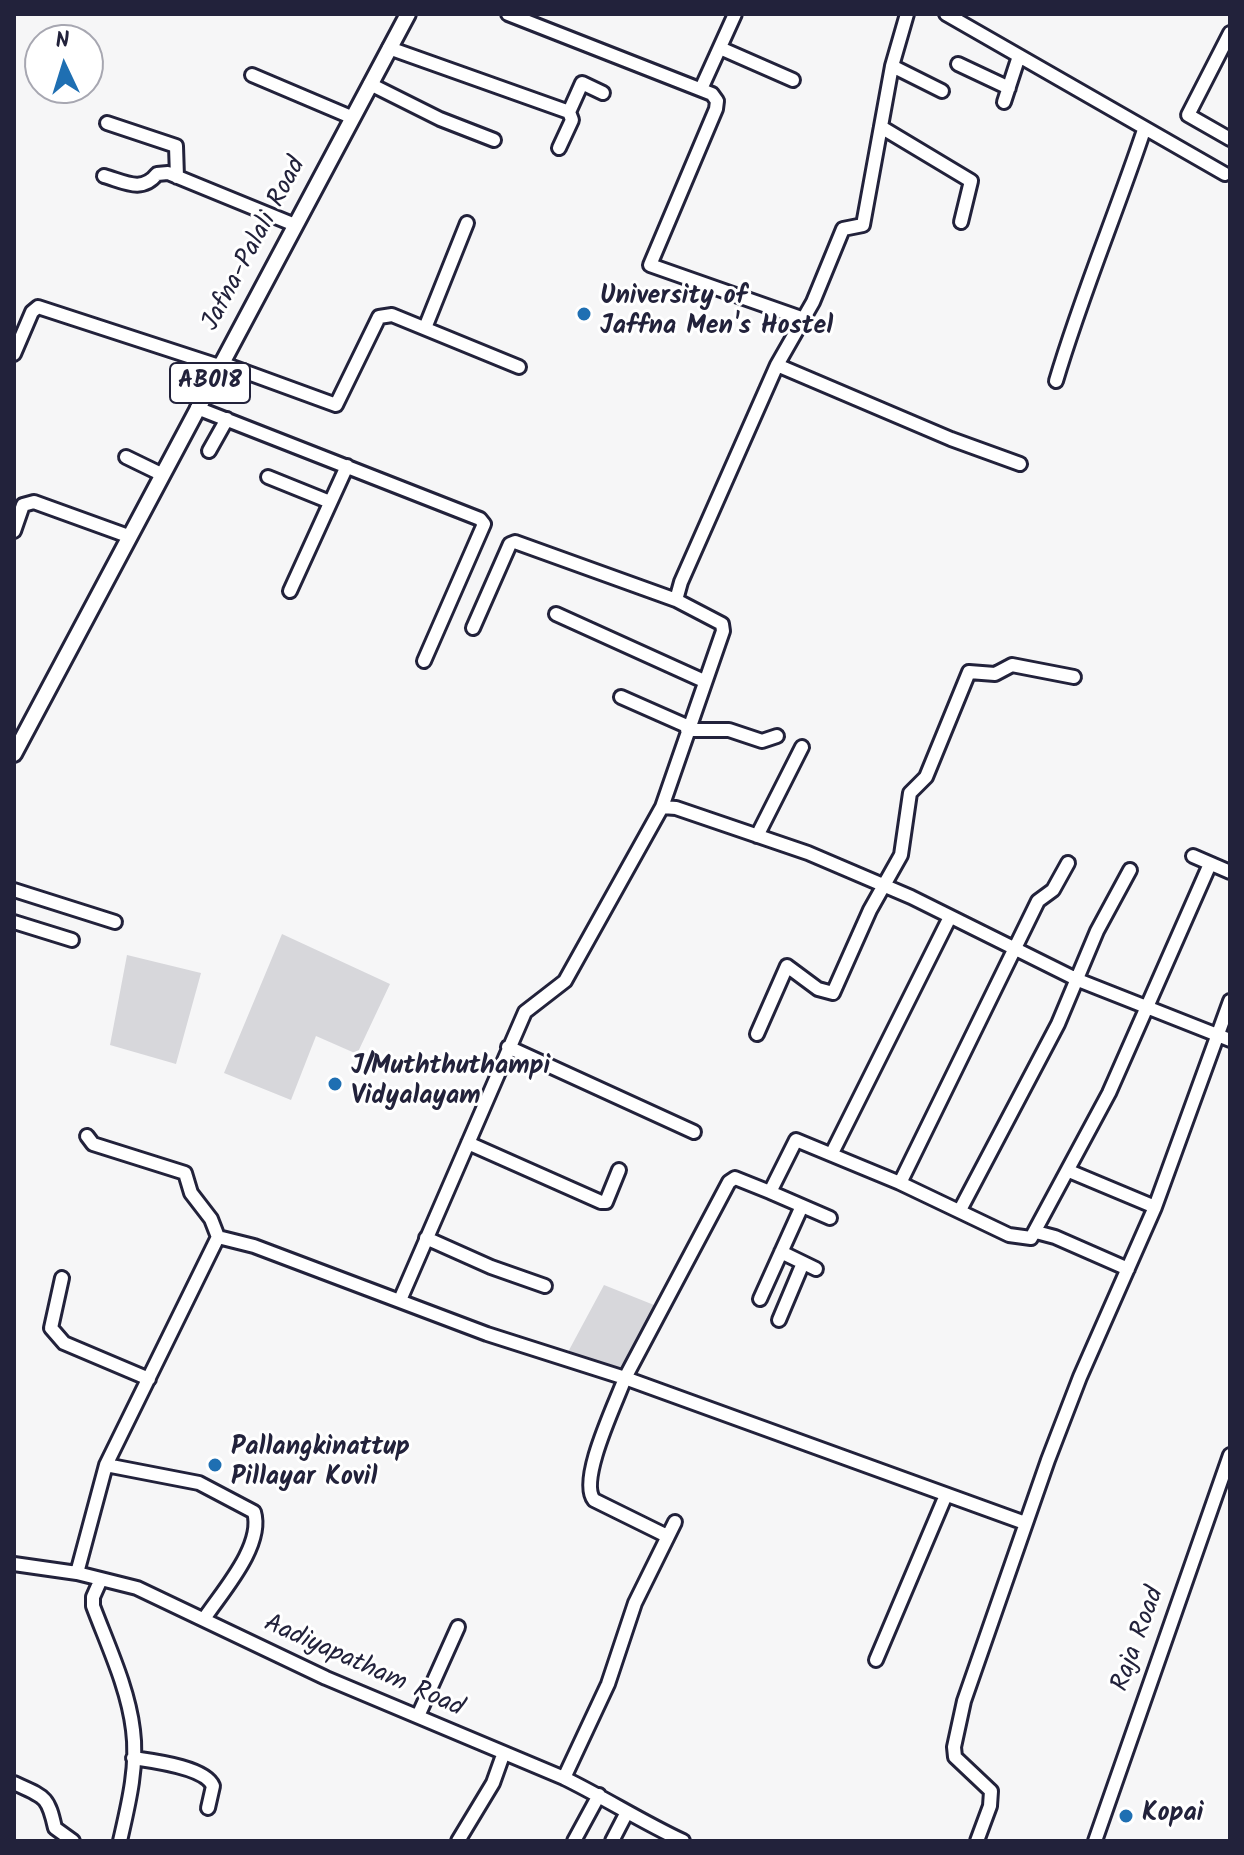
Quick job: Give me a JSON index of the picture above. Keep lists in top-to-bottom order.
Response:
{
  "streets": {
    "main road": ["Jafna-Palali Road", "AB018"],
    "street": ["Raja Road", "Aadiyapatham Road"]
  },
  "places": [
    "University of Jaffna Men's Hostel",
    "J/Muththuthampi Vidyalayam",
    "Pallangkinattup Pillayar Kovil",
    "Kopai"
  ],
  "north": "top"
}
